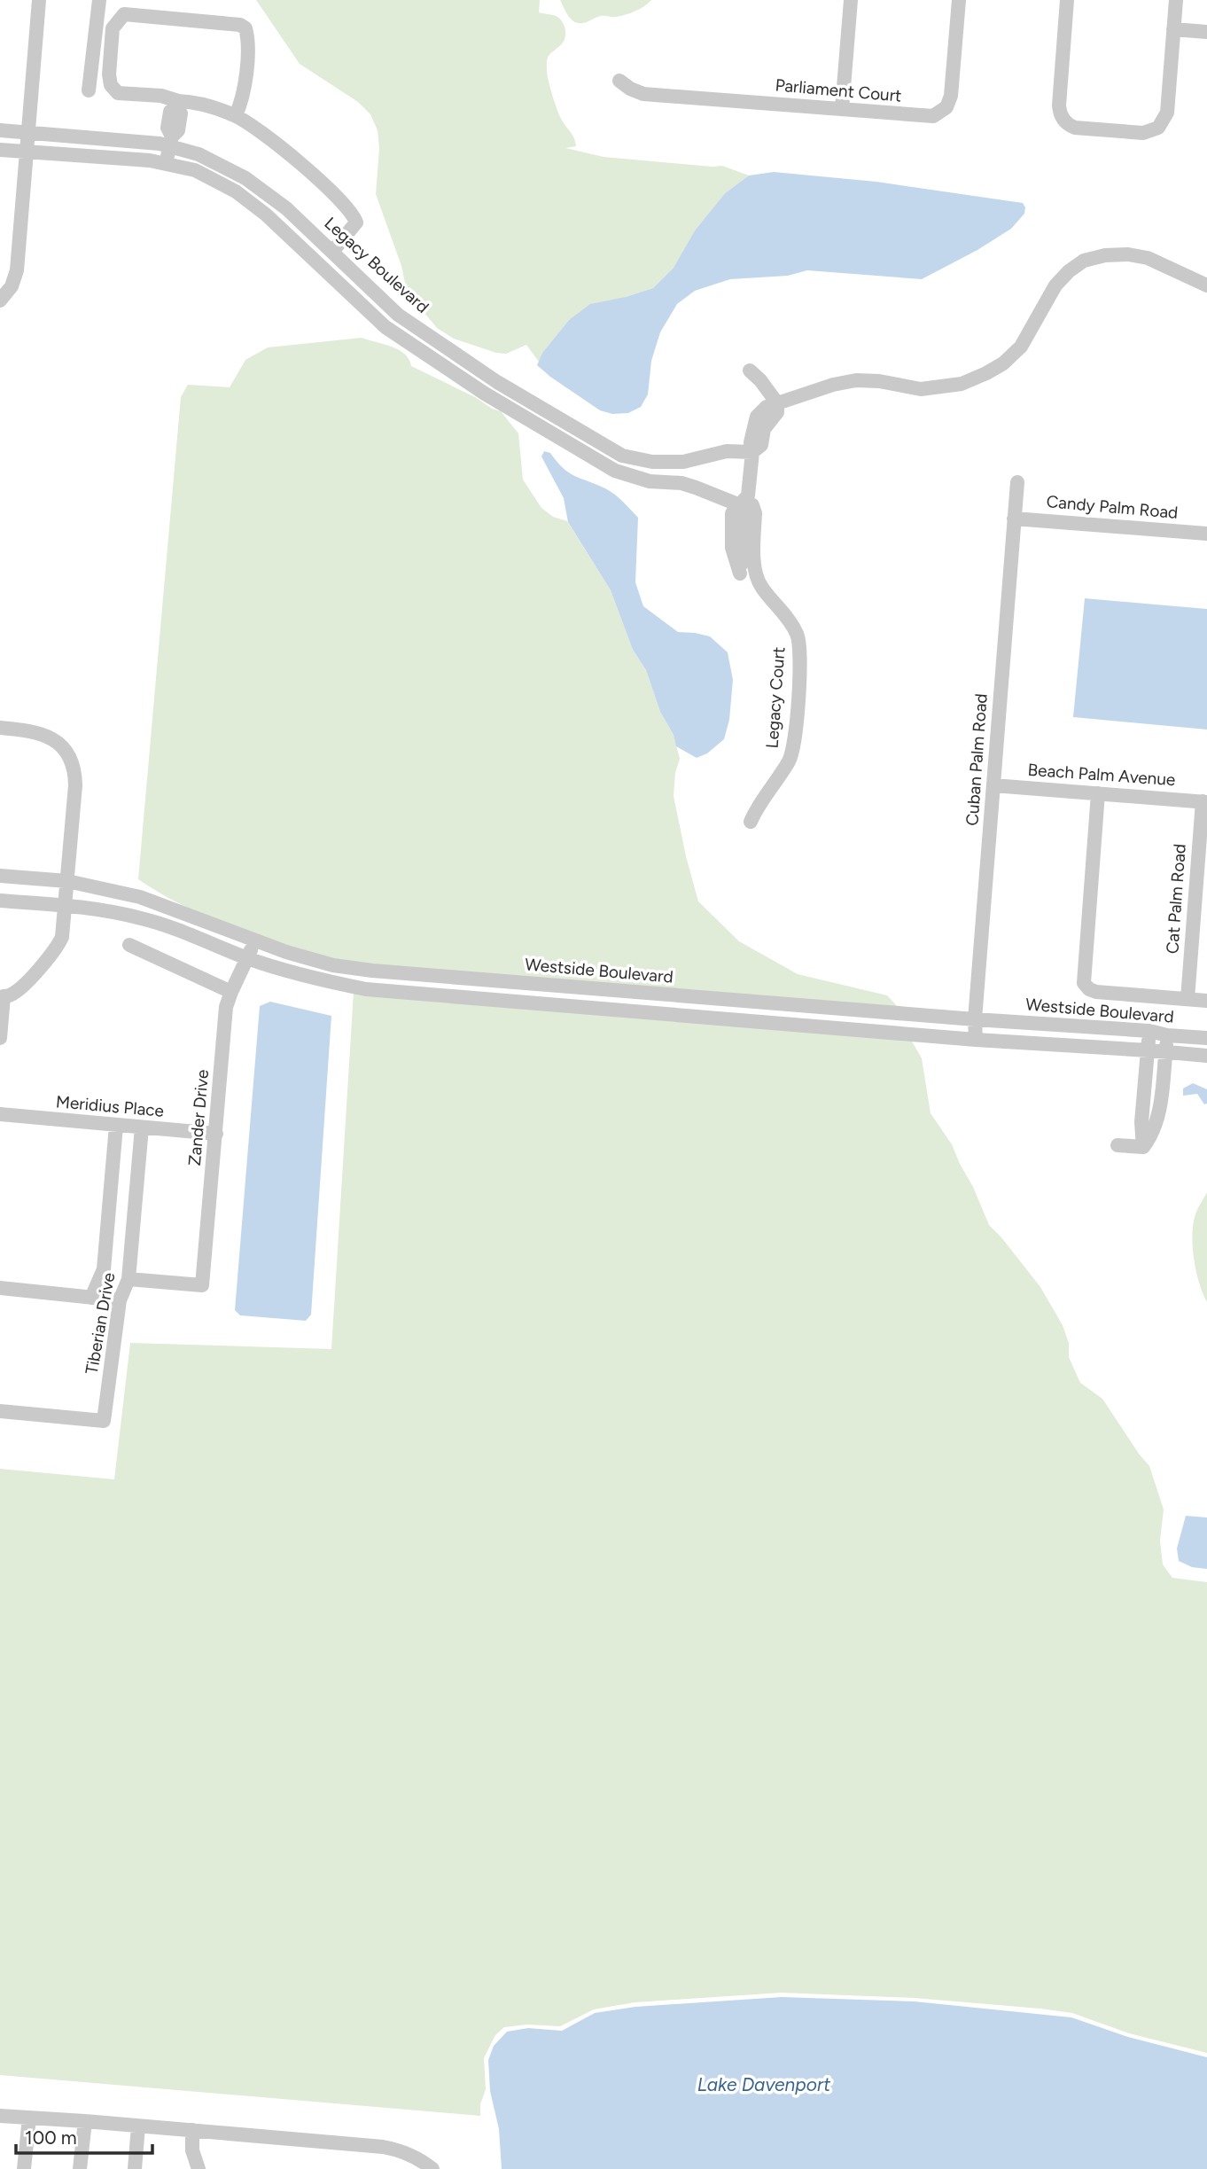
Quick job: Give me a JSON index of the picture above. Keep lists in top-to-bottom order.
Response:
{
  "streets": {
    "street": [
      "Parliament Court",
      "Legacy Boulevard",
      "Candy Palm Road",
      "Legacy Court",
      "Cuban Palm Road",
      "Beach Palm Avenue",
      "Cat Palm Road",
      "Westside Boulevard",
      "Meridius Place",
      "Zander Drive",
      "Tiberian Drive"
    ]
  },
  "crossings": [
    ["Legacy Boulevard", "Legacy Court"],
    ["Candy Palm Road", "Cuban Palm Road"],
    ["Cuban Palm Road", "Beach Palm Avenue"],
    ["Cuban Palm Road", "Westside Boulevard"],
    ["Beach Palm Avenue", "Cat Palm Road"],
    ["Westside Boulevard", "Zander Drive"],
    ["Meridius Place", "Zander Drive"],
    ["Meridius Place", "Tiberian Drive"],
    ["Zander Drive", "Tiberian Drive"]
  ],
  "water": ["Lake Davenport"],
  "scale_bar": "100 m"
}
